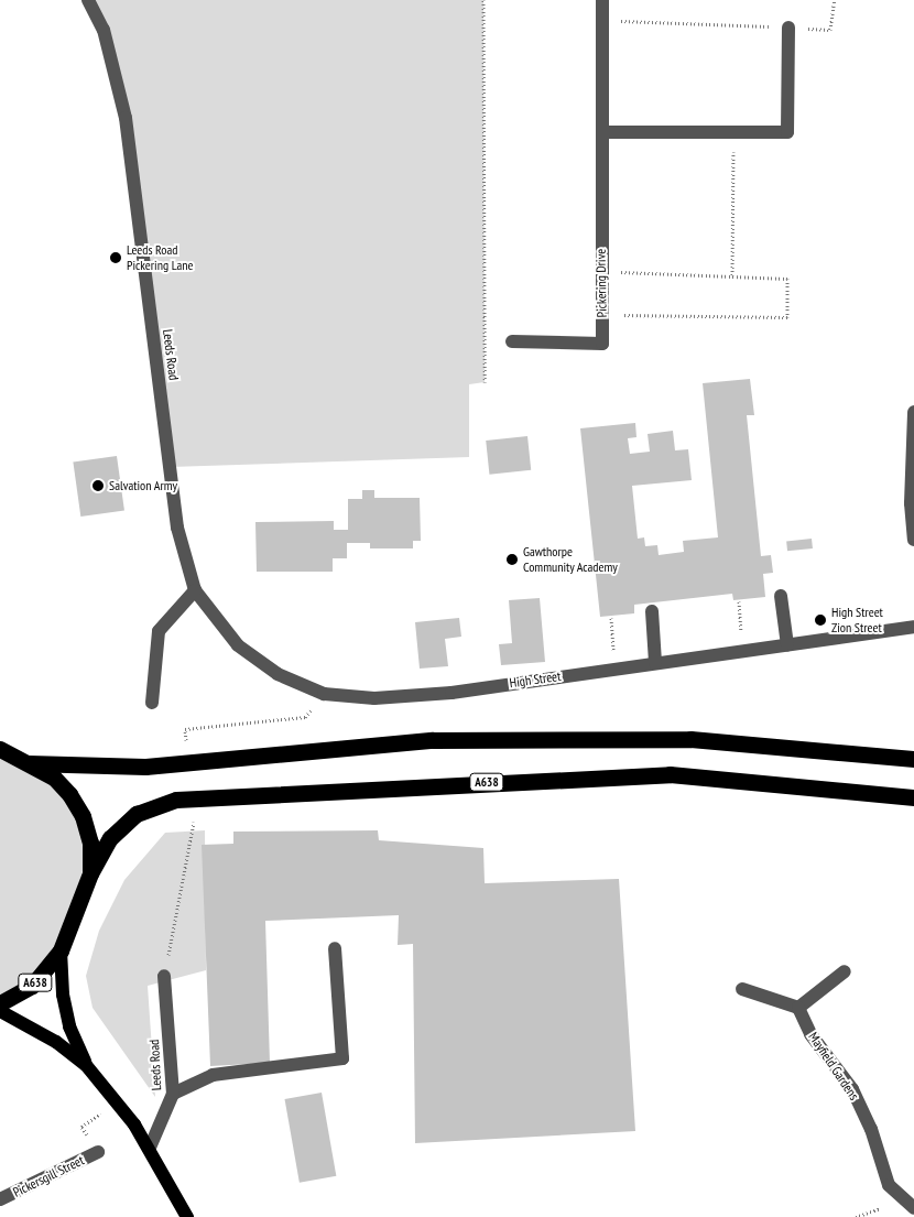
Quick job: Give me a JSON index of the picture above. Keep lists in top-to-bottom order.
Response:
{
  "streets": {
    "highway": ["A638"],
    "street": [
      "Pickering Drive",
      "Leeds Road",
      "High Street",
      "Mayfield Gardens",
      "Pickersgill Street"
    ]
  },
  "crossings": [
    ["Leeds Road", "High Street"]
  ],
  "places": [
    "Leeds Road Pickering Lane",
    "Salvation Army",
    "Gawthorpe Community Academy",
    "High Street Zion Street"
  ]
}
